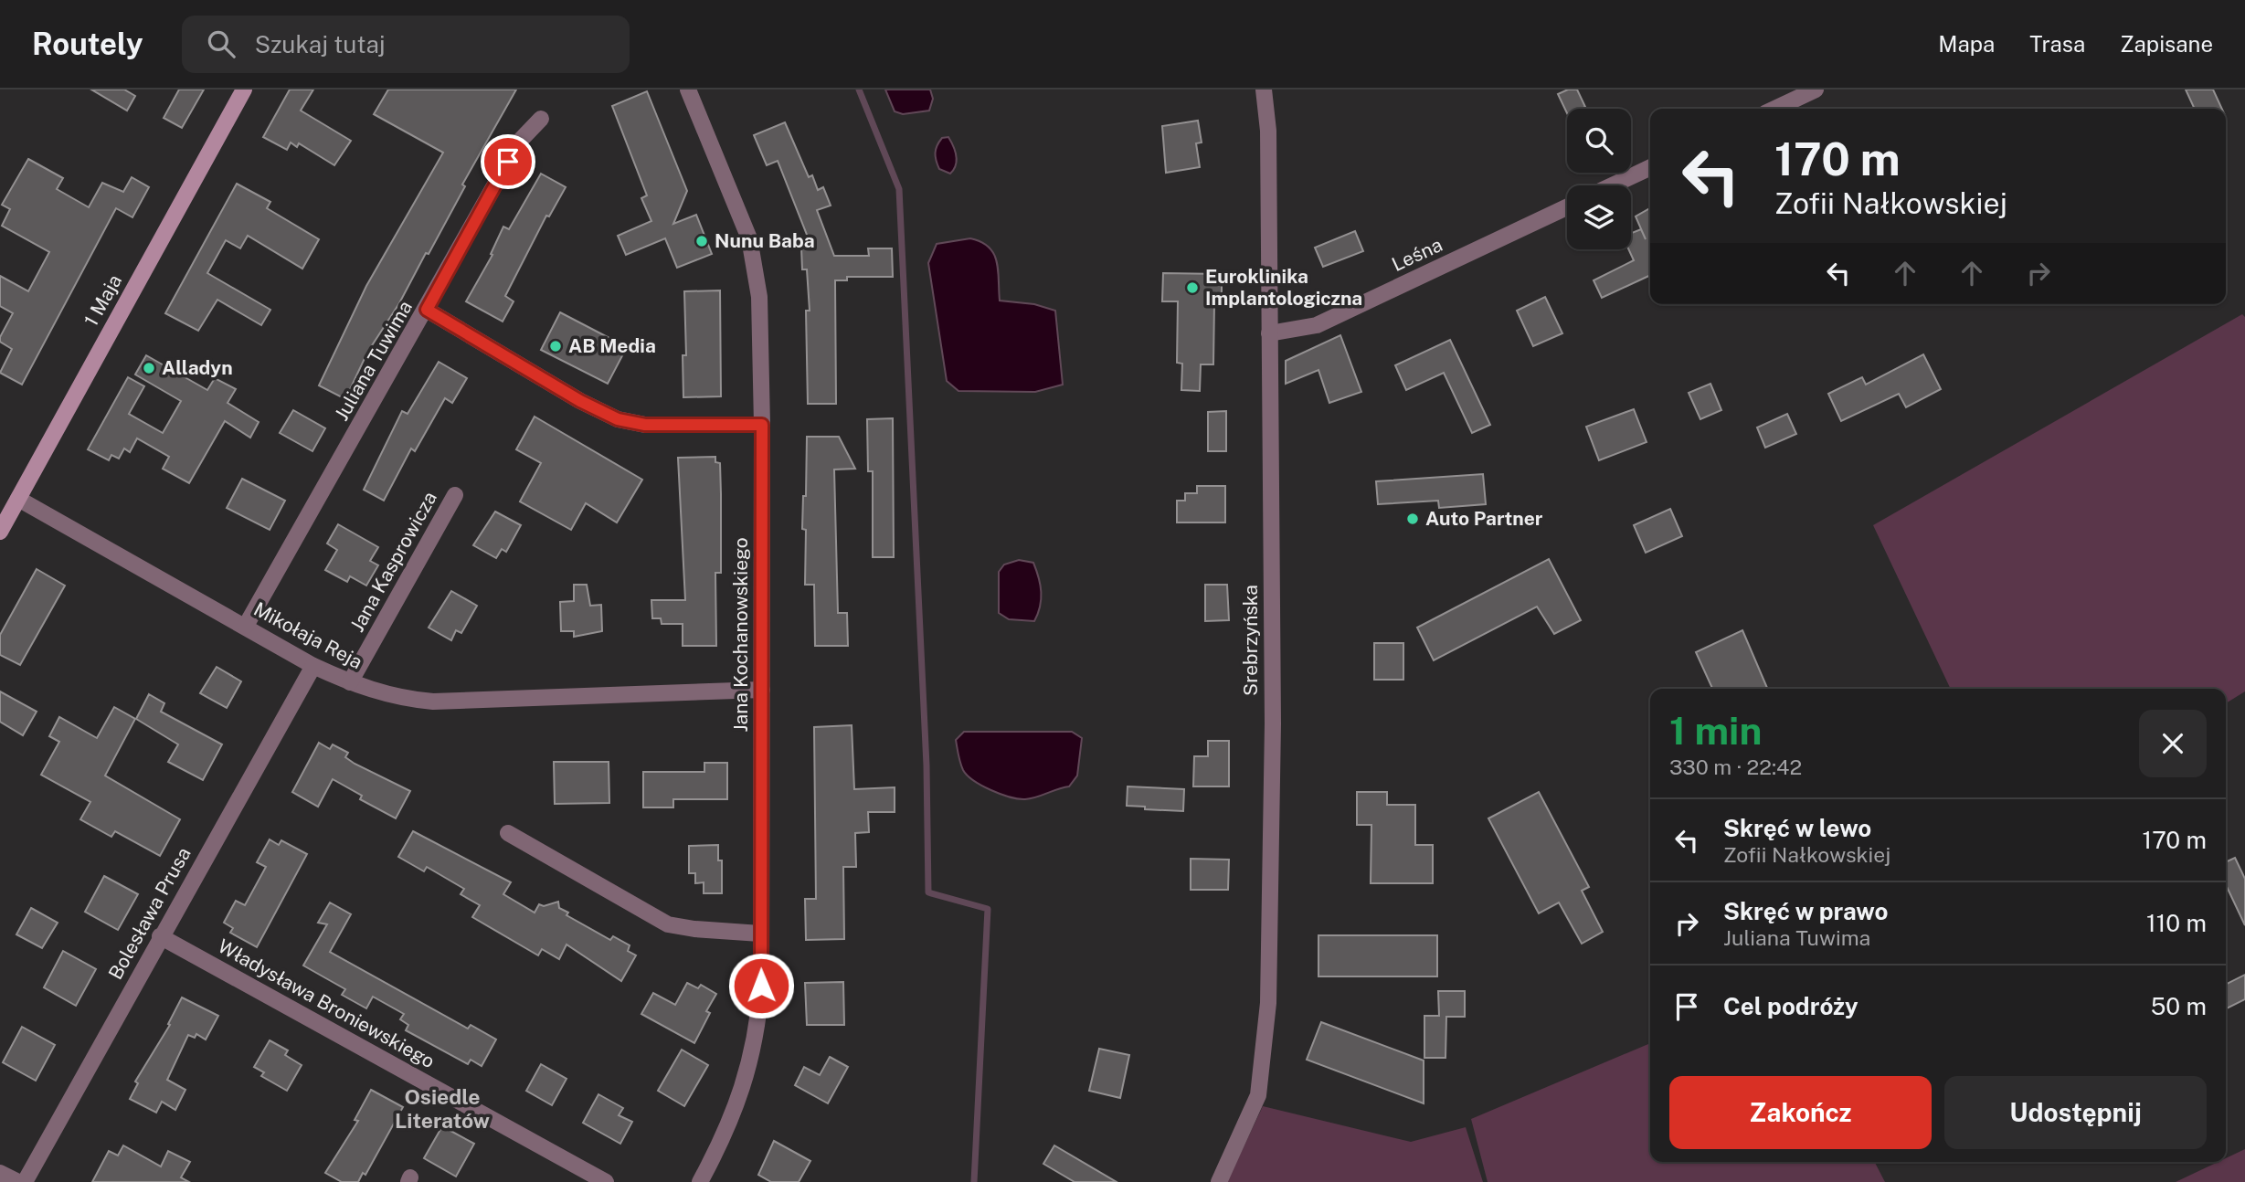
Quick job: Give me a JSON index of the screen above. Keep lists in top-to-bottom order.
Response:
{
  "streets": {
    "street": [
      "Leśna",
      "1 Maja",
      "Juliana Tuwima",
      "Jana Kasprowicza",
      "Jana Kochanowskiego",
      "Mikołaja Reja",
      "Srebrzyńska",
      "Bolesława Prusa",
      "Władysława Broniewskiego"
    ]
  },
  "crossings": [
    ["Leśna", "Srebrzyńska"],
    ["1 Maja", "Mikołaja Reja"],
    ["Juliana Tuwima", "Mikołaja Reja"],
    ["Jana Kasprowicza", "Mikołaja Reja"],
    ["Jana Kochanowskiego", "Mikołaja Reja"],
    ["Mikołaja Reja", "Bolesława Prusa"],
    ["Bolesława Prusa", "Władysława Broniewskiego"]
  ],
  "districts": ["Osiedle Literatów"],
  "places": [
    "Nunu Baba",
    "Euroklinika Implantologiczna",
    "AB Media",
    "Alladyn",
    "Auto Partner"
  ],
  "page": {
    "header": "Routely",
    "search": "Szukaj tutaj",
    "nav": ["Mapa", "Trasa", "Zapisane"],
    "turn": ["170 m", "Zofii Nałkowskiej"],
    "heading": ["1 min", "330 m · 22:42"],
    "list": [
      {
        "name": "Skręć w lewo",
        "note": "Zofii Nałkowskiej",
        "value": "170 m"
      },
      {
        "name": "Skręć w prawo",
        "note": "Juliana Tuwima",
        "value": "110 m"
      },
      {
        "name": "Cel podróży",
        "value": "50 m"
      }
    ],
    "buttons": ["Zakończ", "Udostępnij"]
  }
}
